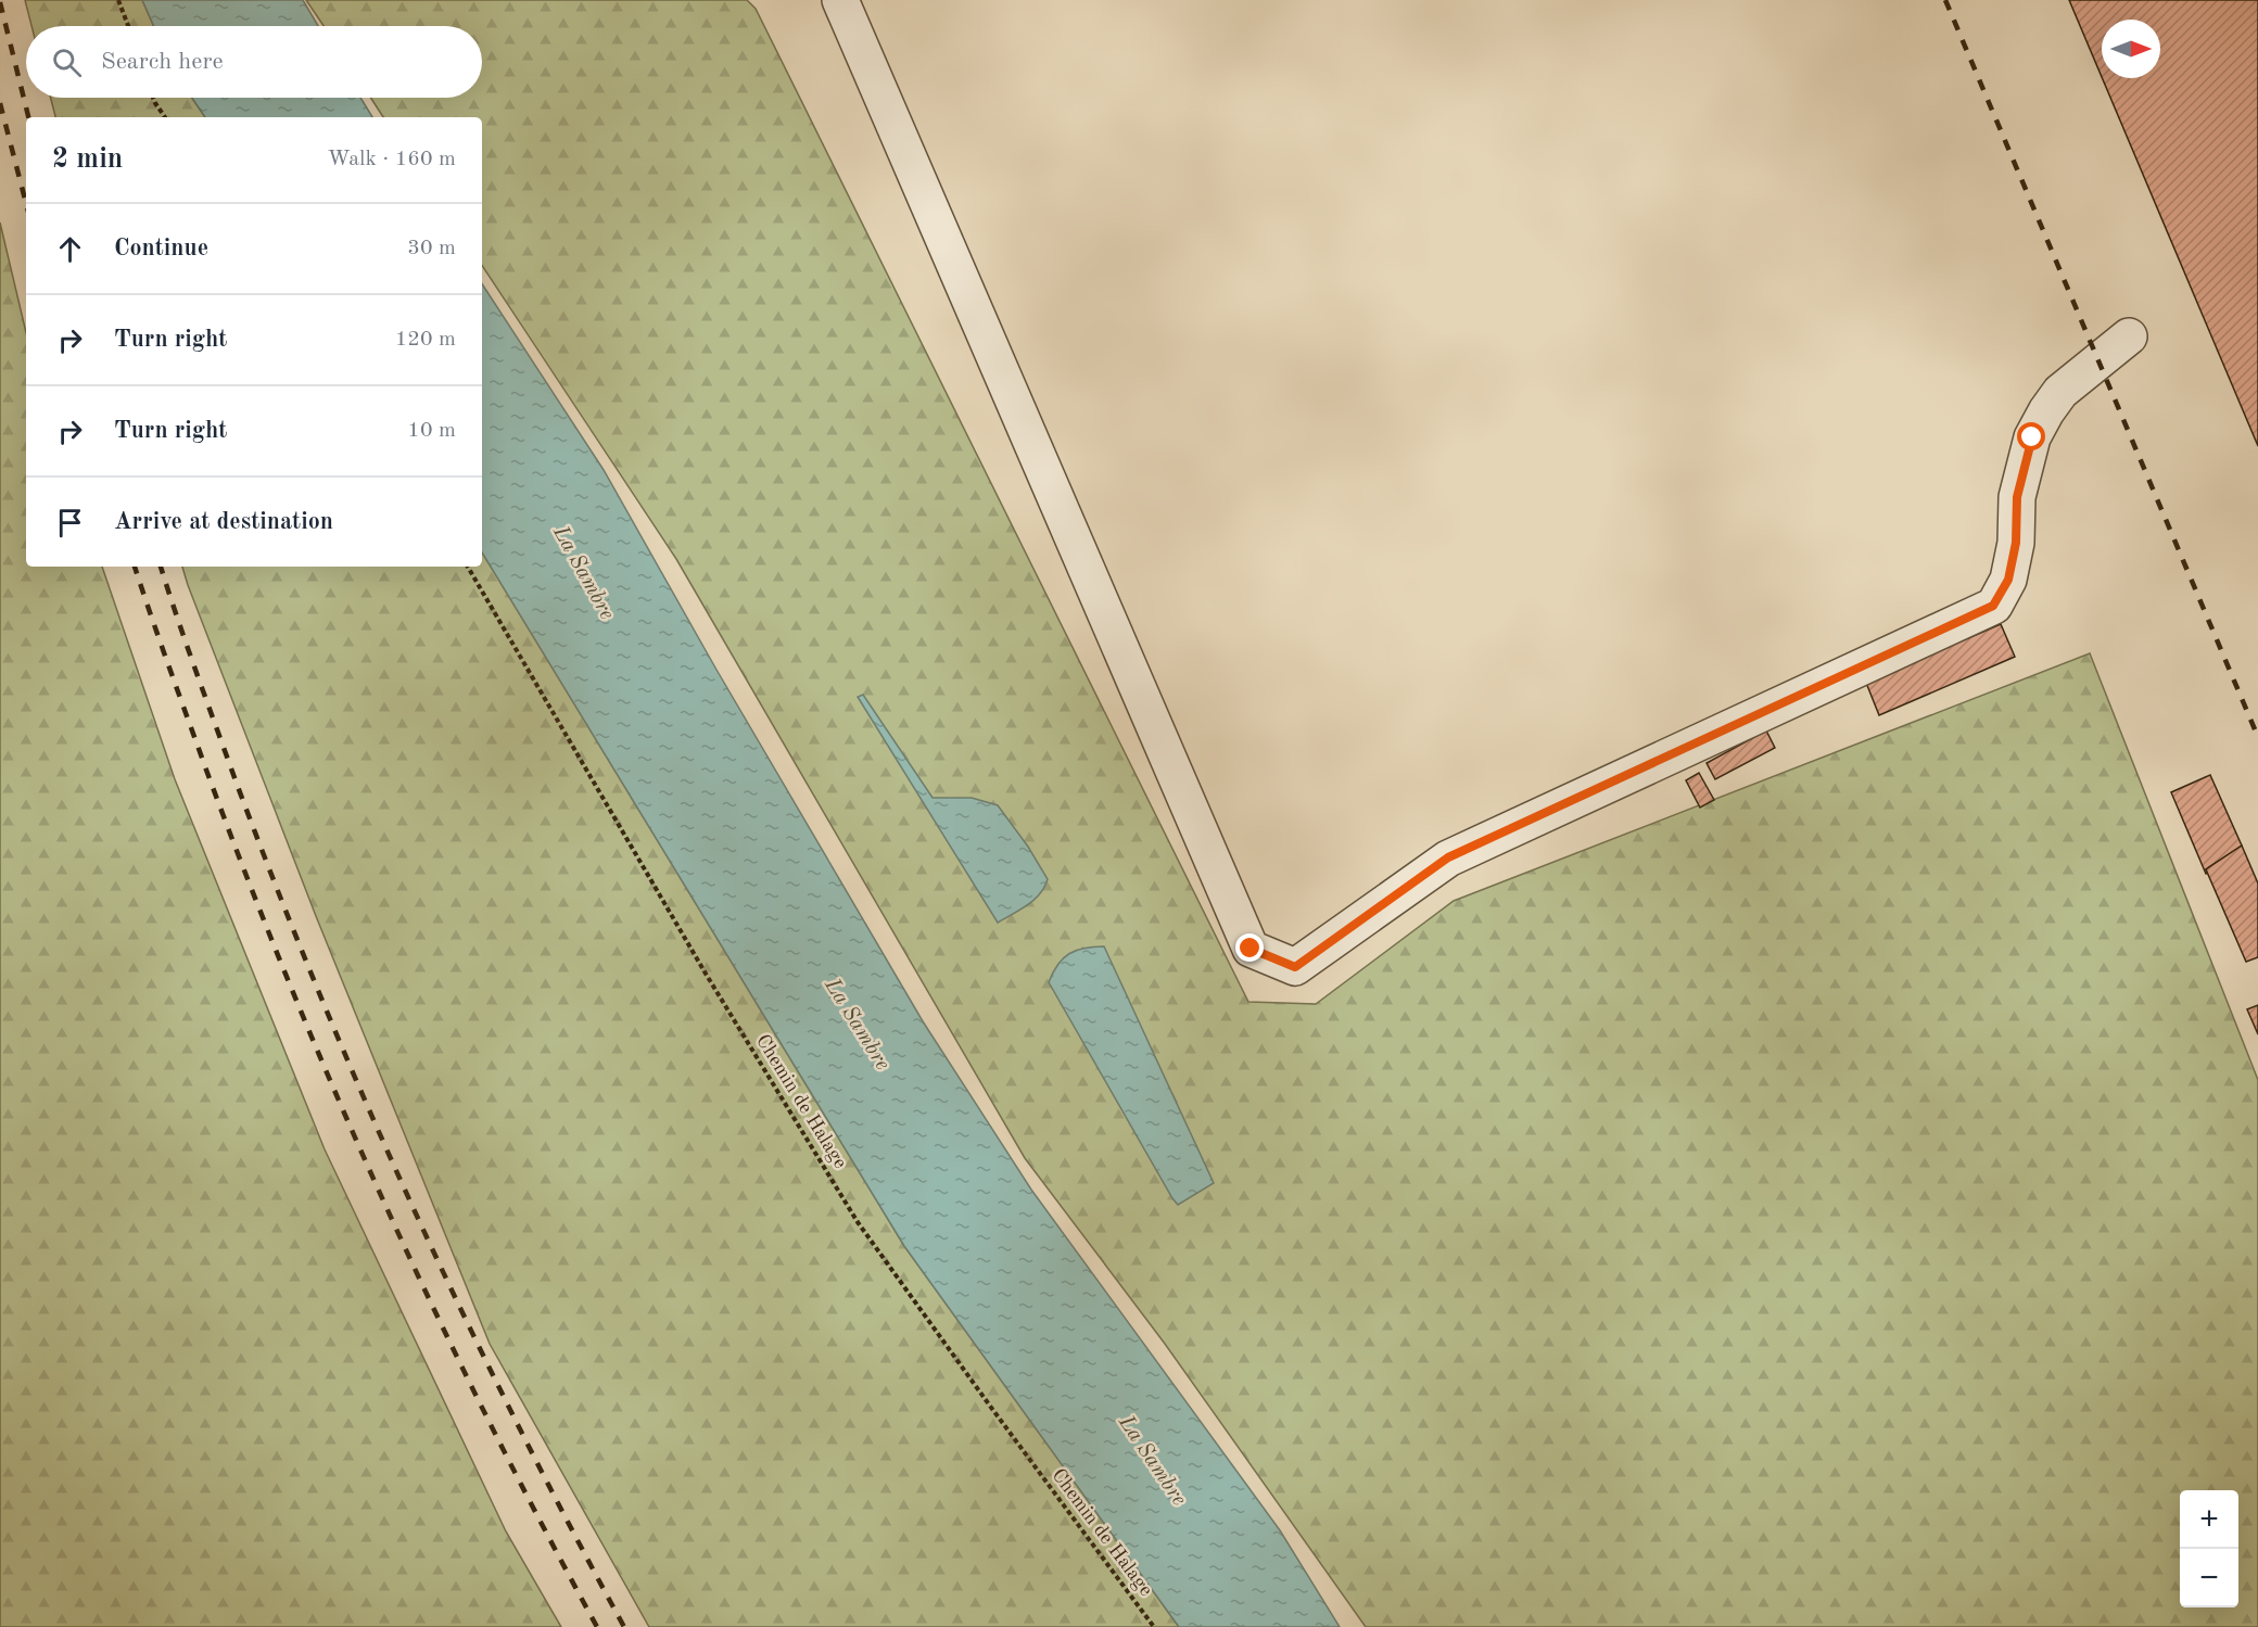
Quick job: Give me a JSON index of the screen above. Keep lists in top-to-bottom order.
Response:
{
  "streets": {
    "path": ["Chemin de Halage"]
  },
  "water": ["La Sambre"],
  "north": "right",
  "page": {
    "search": "Search here",
    "heading": ["2 min", "Walk · 160 m"],
    "list": [
      ["Continue", "30 m"],
      ["Turn right", "120 m"],
      ["Turn right", "10 m"],
      "Arrive at destination"
    ],
    "map_buttons": ["+", "−"]
  }
}
